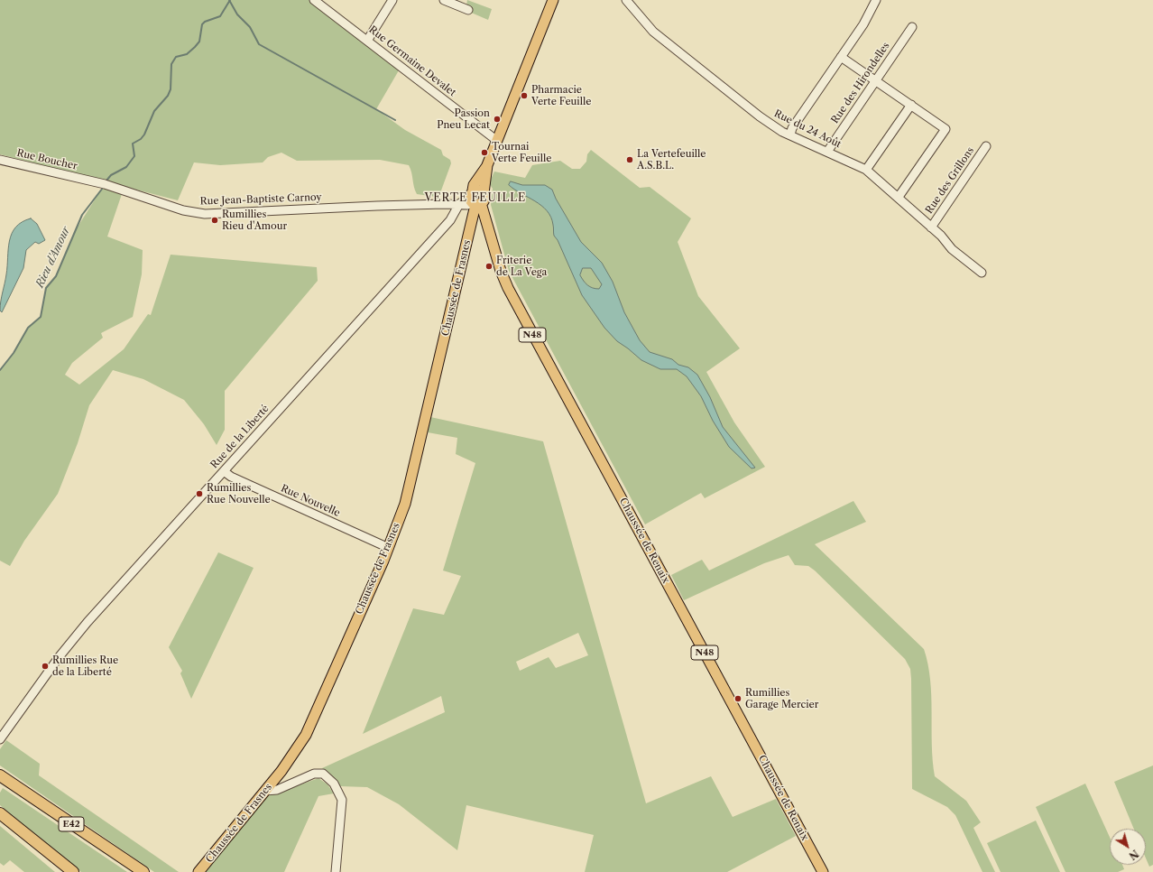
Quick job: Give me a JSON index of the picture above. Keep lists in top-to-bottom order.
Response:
{
  "streets": {
    "highway": ["E42"],
    "main road": ["Chaussée de Frasnes", "N48", "Chaussée de Renaix"],
    "street": [
      "Rue Germaine Devalet",
      "Rue des Hirondelles",
      "Rue du 24 Août",
      "Rue Boucher",
      "Rue des Grillons",
      "Rue Jean-Baptiste Carnoy",
      "Rue de la Liberté",
      "Rue Nouvelle"
    ]
  },
  "crossings": [
    ["Rue Germaine Devalet", "N48"],
    ["Rue des Hirondelles", "Rue du 24 Août"],
    ["Rue du 24 Août", "Rue des Grillons"],
    ["Rue Boucher", "Rue Jean-Baptiste Carnoy"],
    ["Rue Jean-Baptiste Carnoy", "Rue de la Liberté"],
    ["Chaussée de Frasnes", "N48"],
    ["Chaussée de Frasnes", "Rue Nouvelle"],
    ["Chaussée de Frasnes", "Chaussée de Renaix"],
    ["N48", "Chaussée de Renaix"],
    ["Rue de la Liberté", "Rue Nouvelle"]
  ],
  "districts": ["VERTE FEUILLE"],
  "water": ["Rieu d'Amour"],
  "places": [
    "Pharmacie Verte Feuille",
    "Passion Pneu Lecat",
    "Tournai Verte Feuille",
    "La Vertefeuille A.S.B.L.",
    "Rumillies Rieu d'Amour",
    "Friterie de La Vega",
    "Rumillies Rue Nouvelle",
    "Rumillies Rue de la Liberté",
    "Rumillies Garage Mercier"
  ],
  "north": "bottom right"
}
